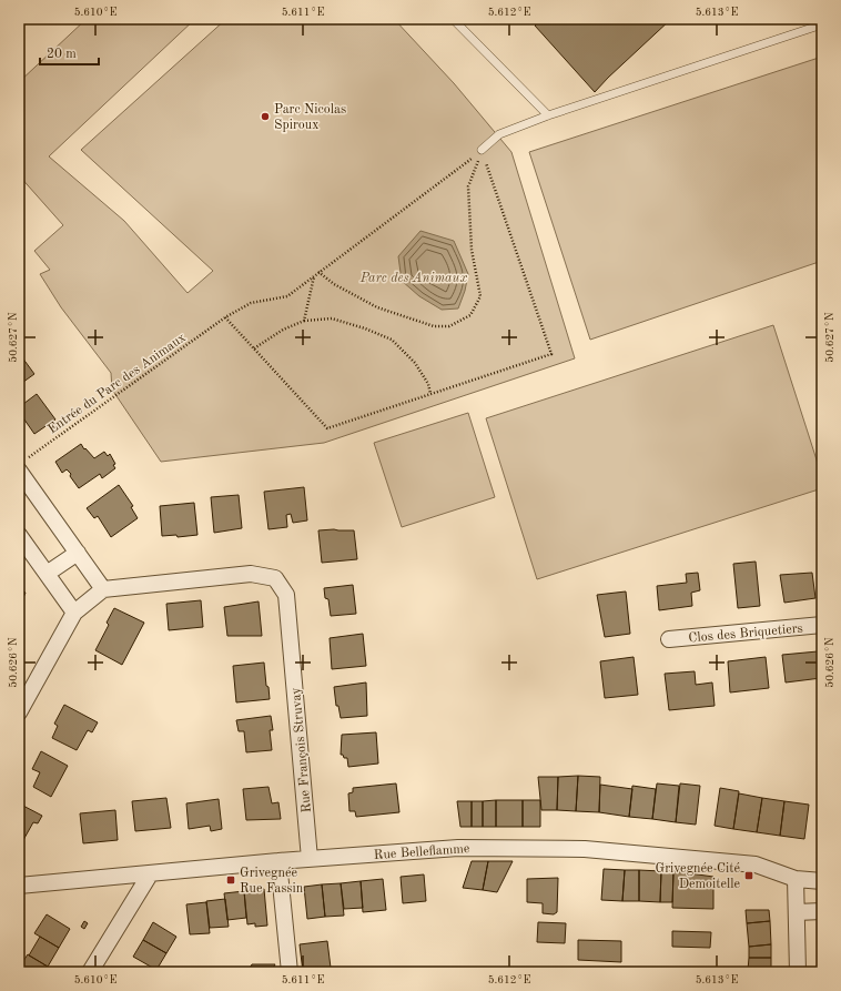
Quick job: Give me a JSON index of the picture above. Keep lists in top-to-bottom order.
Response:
{
  "streets": {
    "street": ["Clos des Briquetiers", "Rue François Struvay", "Rue Belleflamme"],
    "path": ["Entrée du Parc des Animaux"]
  },
  "crossings": [
    ["Rue François Struvay", "Rue Belleflamme"]
  ],
  "parks": ["Parc des Animaux"],
  "places": {
    "other": ["Parc Nicolas Spiroux"],
    "transit": ["Grivegnée Cité Demoitelle", "Grivegnée Rue Fassin"]
  },
  "scale_bar": "20 m",
  "coordinates": [
    "5.610°E",
    "5.611°E",
    "5.612°E",
    "5.613°E",
    "50.627°N",
    "50.626°N"
  ]
}
